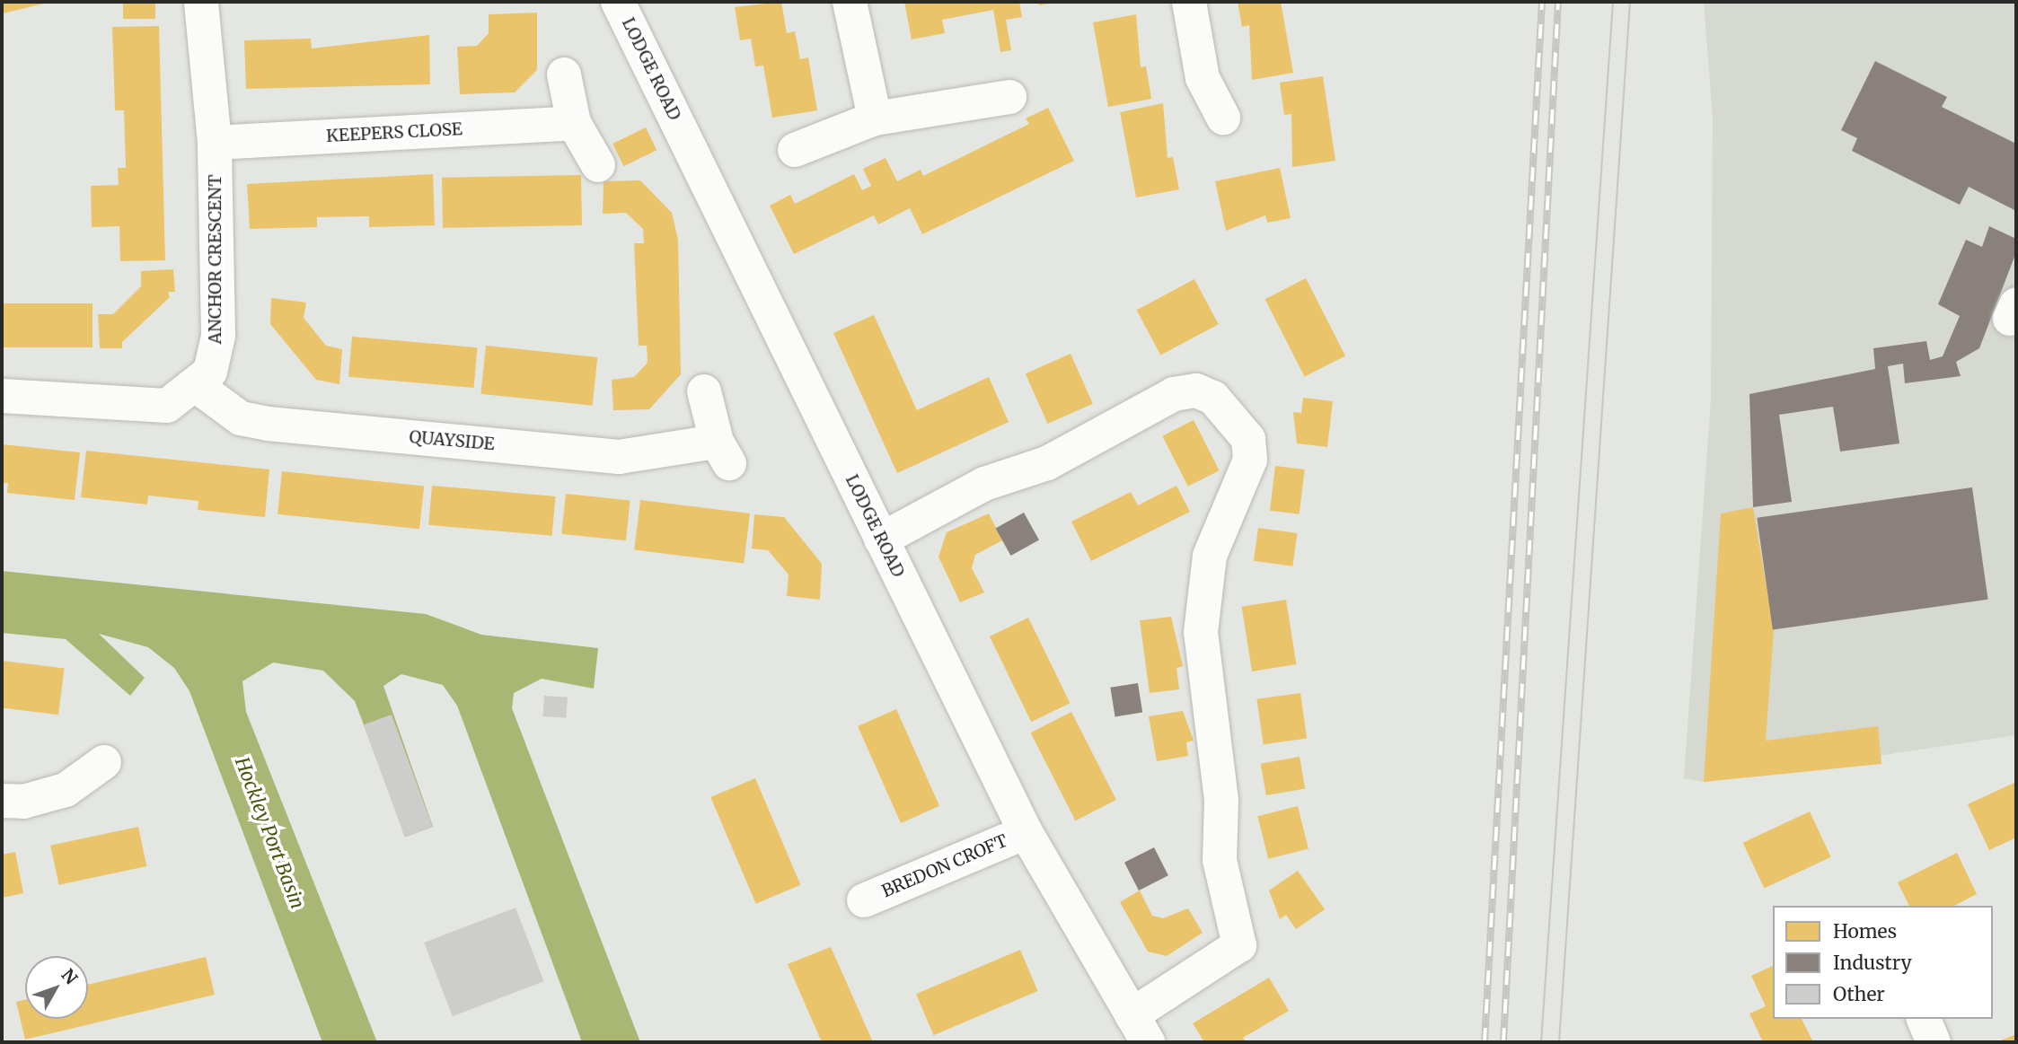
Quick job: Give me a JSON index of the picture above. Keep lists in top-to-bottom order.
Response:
{
  "streets": {
    "street": [
      "LODGE ROAD",
      "KEEPERS CLOSE",
      "ANCHOR CRESCENT",
      "QUAYSIDE",
      "BREDON CROFT"
    ]
  },
  "crossings": [
    ["LODGE ROAD", "BREDON CROFT"],
    ["KEEPERS CLOSE", "ANCHOR CRESCENT"],
    ["ANCHOR CRESCENT", "QUAYSIDE"]
  ],
  "water": ["Hockley Port Basin"],
  "legend": ["Homes", "Industry", "Other"],
  "north": "top right"
}
